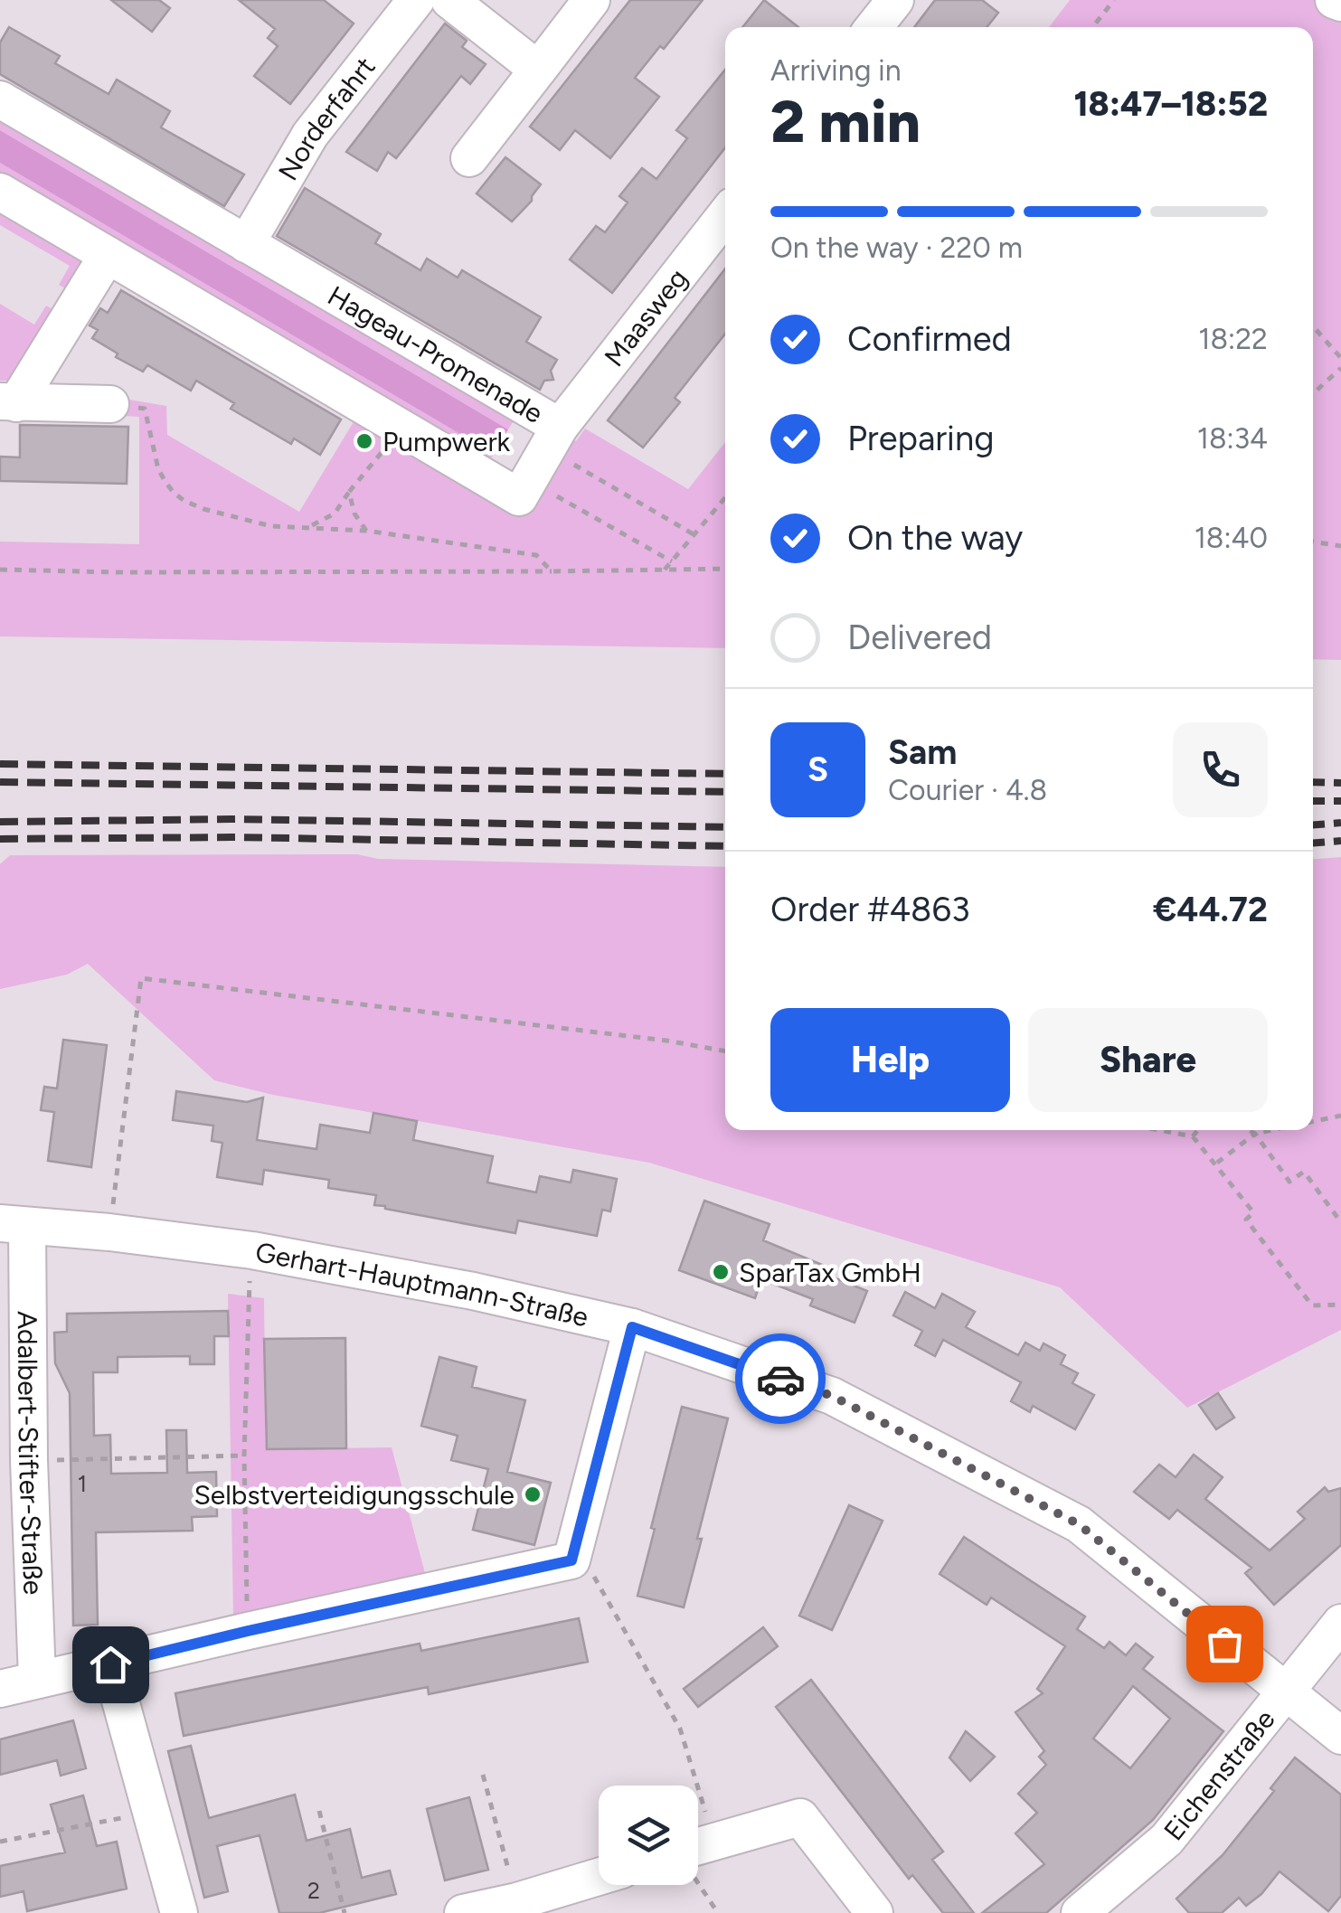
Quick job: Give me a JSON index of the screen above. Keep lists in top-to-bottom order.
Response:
{
  "streets": {
    "street": [
      "Norderfahrt",
      "Maasweg",
      "Hageau-Promenade",
      "Gerhart-Hauptmann-Straße",
      "Adalbert-Stifter-Straße",
      "Eichenstraße"
    ]
  },
  "crossings": [
    ["Norderfahrt", "Hageau-Promenade"],
    ["Maasweg", "Hageau-Promenade"],
    ["Gerhart-Hauptmann-Straße", "Adalbert-Stifter-Straße"],
    ["Gerhart-Hauptmann-Straße", "Eichenstraße"]
  ],
  "places": ["Pumpwerk", "SparTax GmbH", "Selbstverteidigungsschule"],
  "house_numbers": ["1", "2"],
  "page": {
    "heading": ["2 min", "Arriving in", "18:47–18:52"],
    "panel": [
      "Sam",
      "Courier · 4.8",
      "Order #4863",
      "€44.72"
    ],
    "bar": "On the way · 220 m",
    "list": [
      ["Confirmed", "18:22"],
      ["Preparing", "18:34"],
      ["On the way", "18:40"],
      "Delivered"
    ],
    "round": "S",
    "buttons": ["Help", "Share"]
  }
}
